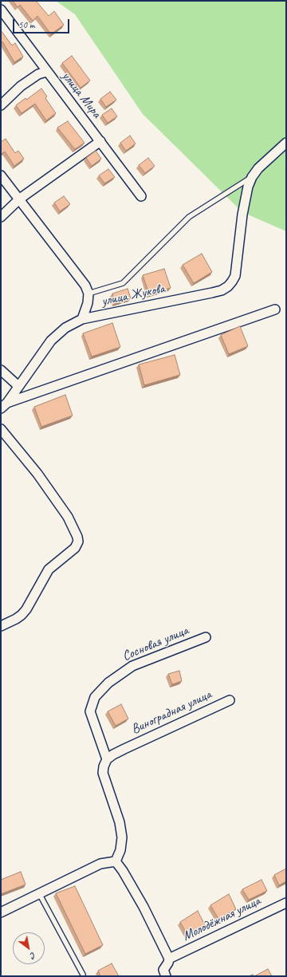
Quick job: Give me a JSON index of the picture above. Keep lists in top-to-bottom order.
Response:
{
  "streets": {
    "street": [
      "улица Мира",
      "улица Жукова",
      "Сосновая улица",
      "Виноградная улица",
      "Молодёжная улица"
    ]
  },
  "crossings": [
    ["Сосновая улица", "Виноградная улица"]
  ],
  "scale_bar": "50 m",
  "north": "bottom right"
}
